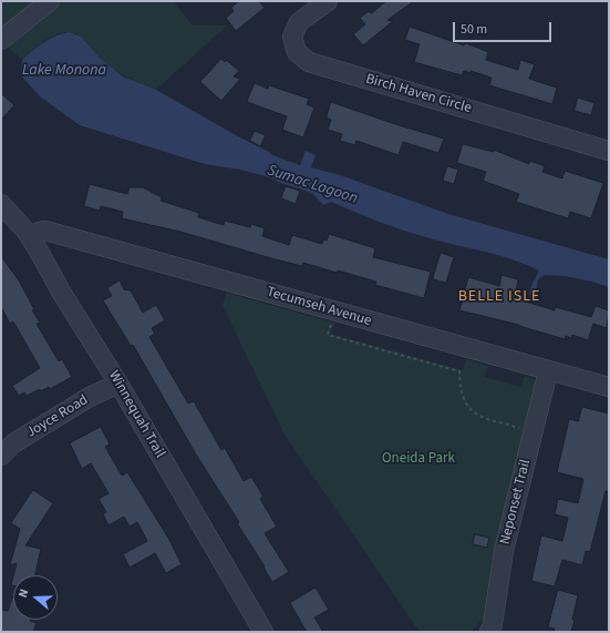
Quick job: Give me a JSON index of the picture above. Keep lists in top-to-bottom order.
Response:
{
  "streets": {
    "street": [
      "Birch Haven Circle",
      "Tecumseh Avenue",
      "Winnequah Trail",
      "Joyce Road",
      "Neponset Trail"
    ]
  },
  "crossings": [
    ["Tecumseh Avenue", "Winnequah Trail"],
    ["Tecumseh Avenue", "Neponset Trail"],
    ["Winnequah Trail", "Joyce Road"]
  ],
  "districts": ["BELLE ISLE"],
  "water": ["Lake Monona", "Sumac Lagoon"],
  "parks": ["Oneida Park"],
  "scale_bar": "50 m",
  "north": "left"
}
